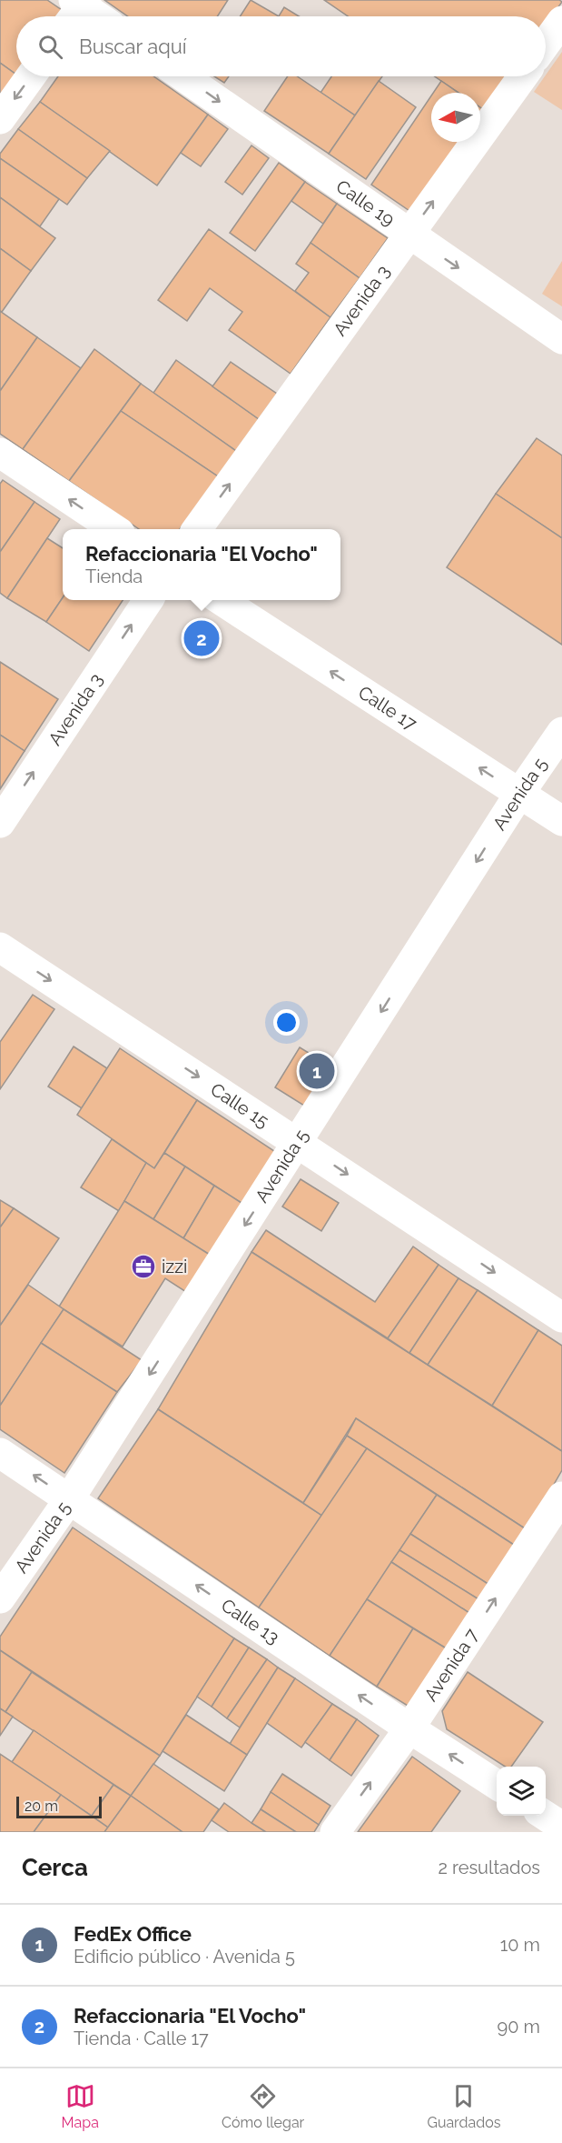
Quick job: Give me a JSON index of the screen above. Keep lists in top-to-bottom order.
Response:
{
  "streets": {
    "street": [
      "Calle 19",
      "Avenida 3",
      "Calle 17",
      "Avenida 5",
      "Calle 15",
      "Calle 13",
      "Avenida 7"
    ]
  },
  "crossings": [
    ["Calle 19", "Avenida 3"],
    ["Calle 17", "Avenida 5"],
    ["Avenida 5", "Calle 15"],
    ["Avenida 5", "Calle 13"],
    ["Calle 13", "Avenida 7"]
  ],
  "one_way": [
    "Calle 19",
    "Avenida 3",
    "Calle 17",
    "Avenida 5",
    "Calle 15",
    "Calle 13",
    "Avenida 7"
  ],
  "places": {
    "office": ["izzi"]
  },
  "scale_bar": "20 m",
  "north": "left",
  "page": {
    "search": "Buscar aquí",
    "popup": ["Refaccionaria \"El Vocho\"", "Tienda"],
    "pins": ["2", "1"],
    "scale": "20 m",
    "heading": ["Cerca", "2 resultados"],
    "list": [
      {
        "mark": "1",
        "name": "FedEx Office",
        "note": "Edificio público · Avenida 5",
        "value": "10 m"
      },
      {
        "mark": "2",
        "name": "Refaccionaria \"El Vocho\"",
        "note": "Tienda · Calle 17",
        "value": "90 m"
      }
    ],
    "nav": ["Mapa", "Cómo llegar", "Guardados"]
  }
}
